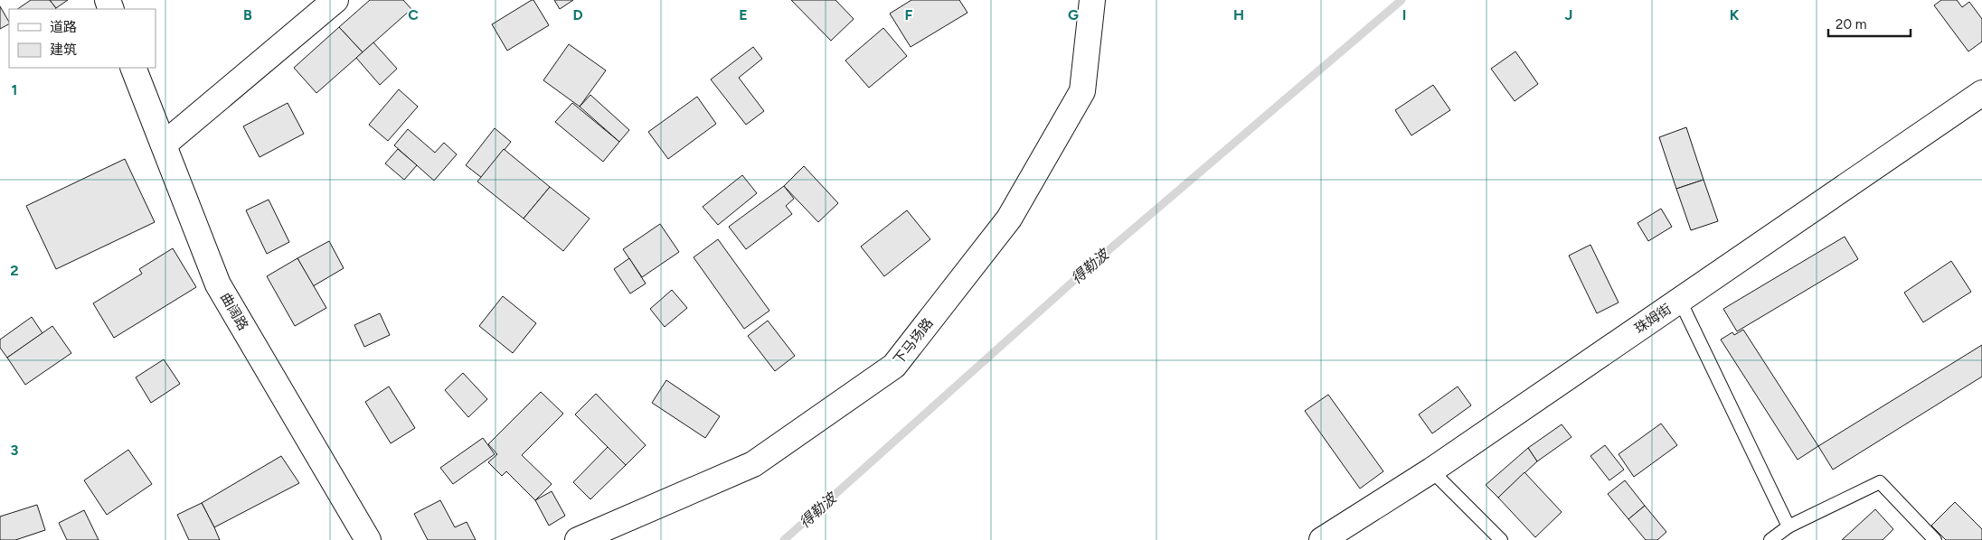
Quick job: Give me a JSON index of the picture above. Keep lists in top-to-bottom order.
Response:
{
  "streets": {
    "street": ["曲阔路", "珠姆街", "下马场路"]
  },
  "water": ["得勒波"],
  "legend": ["道路", "建筑"],
  "scale_bar": "20 m",
  "grid": {
    "columns": [
      "B",
      "C",
      "D",
      "E",
      "F",
      "G",
      "H",
      "I",
      "J",
      "K"
    ],
    "rows": ["1", "2", "3"]
  }
}
